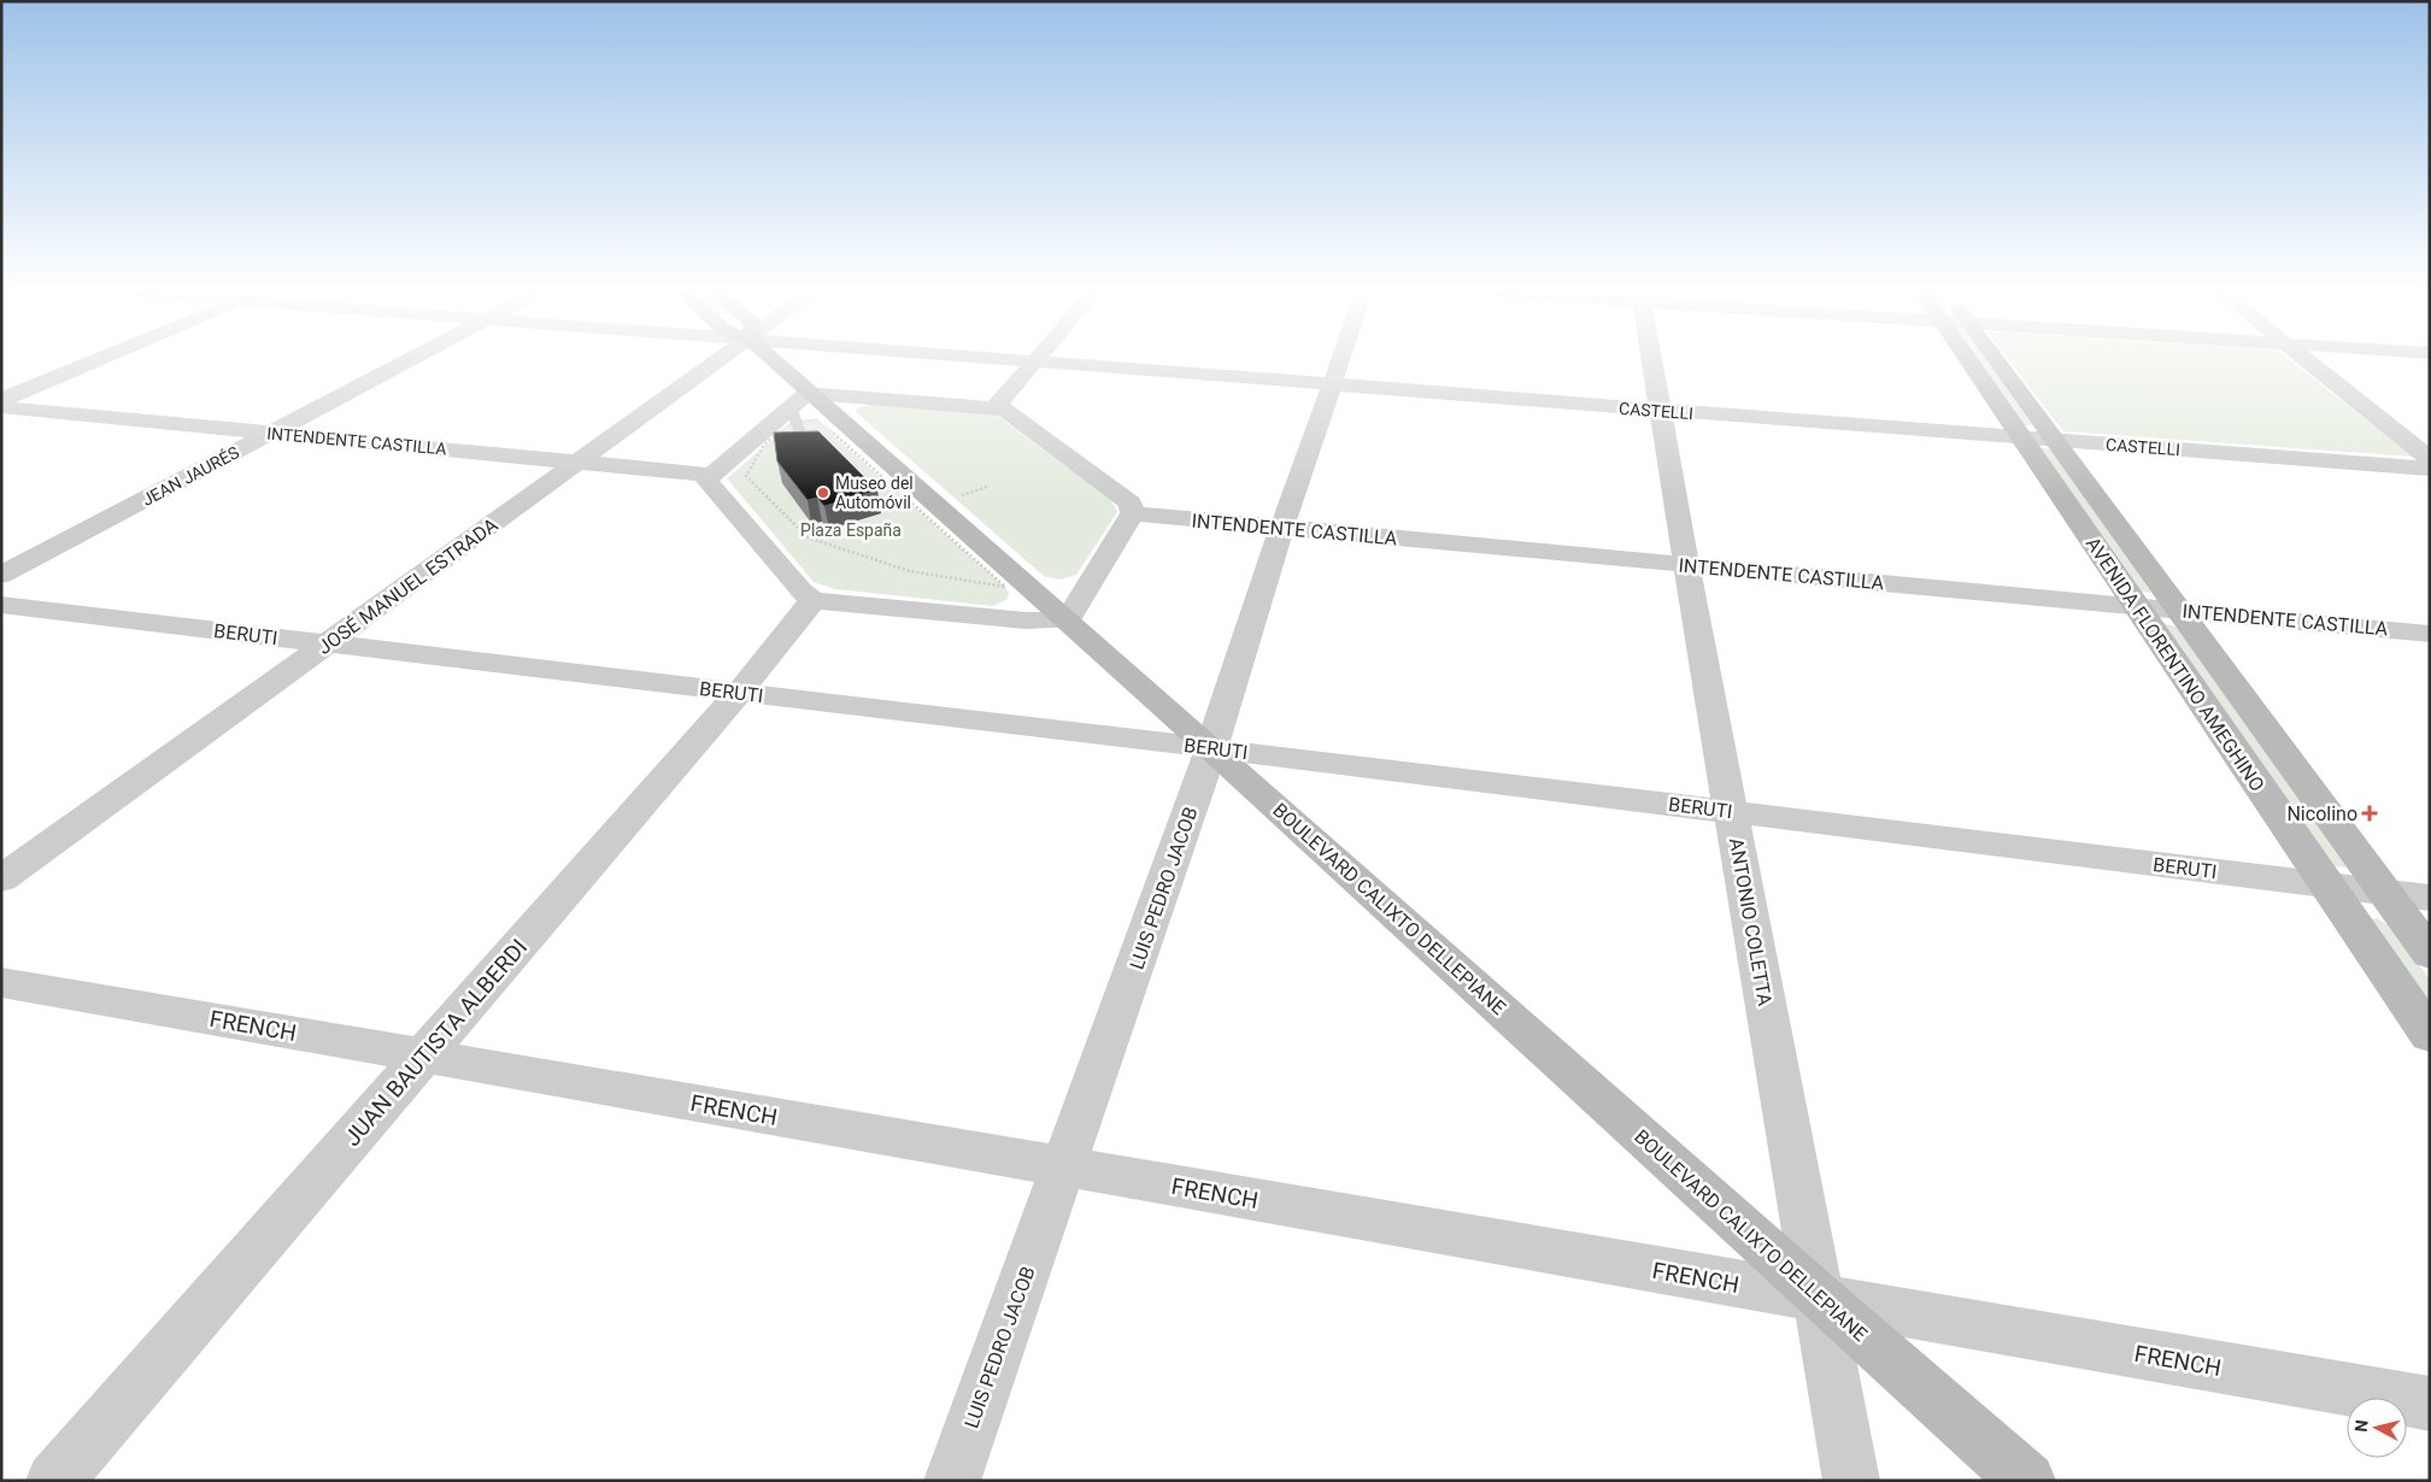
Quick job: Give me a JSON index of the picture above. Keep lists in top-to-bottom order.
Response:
{
  "streets": {
    "main road": ["AVENIDA FLORENTINO AMEGHINO", "BOULEVARD CALIXTO DELLEPIANE"],
    "street": [
      "CASTELLI",
      "INTENDENTE CASTILLA",
      "JEAN JAURÉS",
      "JOSÉ MANUEL ESTRADA",
      "BERUTI",
      "LUIS PEDRO JACOB",
      "ANTONIO COLETTA",
      "FRENCH",
      "JUAN BAUTISTA ALBERDI"
    ]
  },
  "crossings": [
    ["CASTELLI", "AVENIDA FLORENTINO AMEGHINO"],
    ["CASTELLI", "LUIS PEDRO JACOB"],
    ["CASTELLI", "ANTONIO COLETTA"],
    ["INTENDENTE CASTILLA", "JEAN JAURÉS"],
    ["INTENDENTE CASTILLA", "JOSÉ MANUEL ESTRADA"],
    ["INTENDENTE CASTILLA", "AVENIDA FLORENTINO AMEGHINO"],
    ["INTENDENTE CASTILLA", "LUIS PEDRO JACOB"],
    ["INTENDENTE CASTILLA", "ANTONIO COLETTA"],
    ["JOSÉ MANUEL ESTRADA", "BERUTI"],
    ["BERUTI", "AVENIDA FLORENTINO AMEGHINO"],
    ["BERUTI", "LUIS PEDRO JACOB"],
    ["BERUTI", "BOULEVARD CALIXTO DELLEPIANE"],
    ["BERUTI", "ANTONIO COLETTA"],
    ["BERUTI", "JUAN BAUTISTA ALBERDI"],
    ["LUIS PEDRO JACOB", "BOULEVARD CALIXTO DELLEPIANE"],
    ["LUIS PEDRO JACOB", "FRENCH"],
    ["BOULEVARD CALIXTO DELLEPIANE", "ANTONIO COLETTA"],
    ["BOULEVARD CALIXTO DELLEPIANE", "FRENCH"],
    ["ANTONIO COLETTA", "FRENCH"],
    ["FRENCH", "JUAN BAUTISTA ALBERDI"]
  ],
  "parks": ["Plaza España"],
  "places": {
    "other": ["Museo del Automóvil"],
    "health": ["Nicolino"]
  },
  "north": "left"
}
